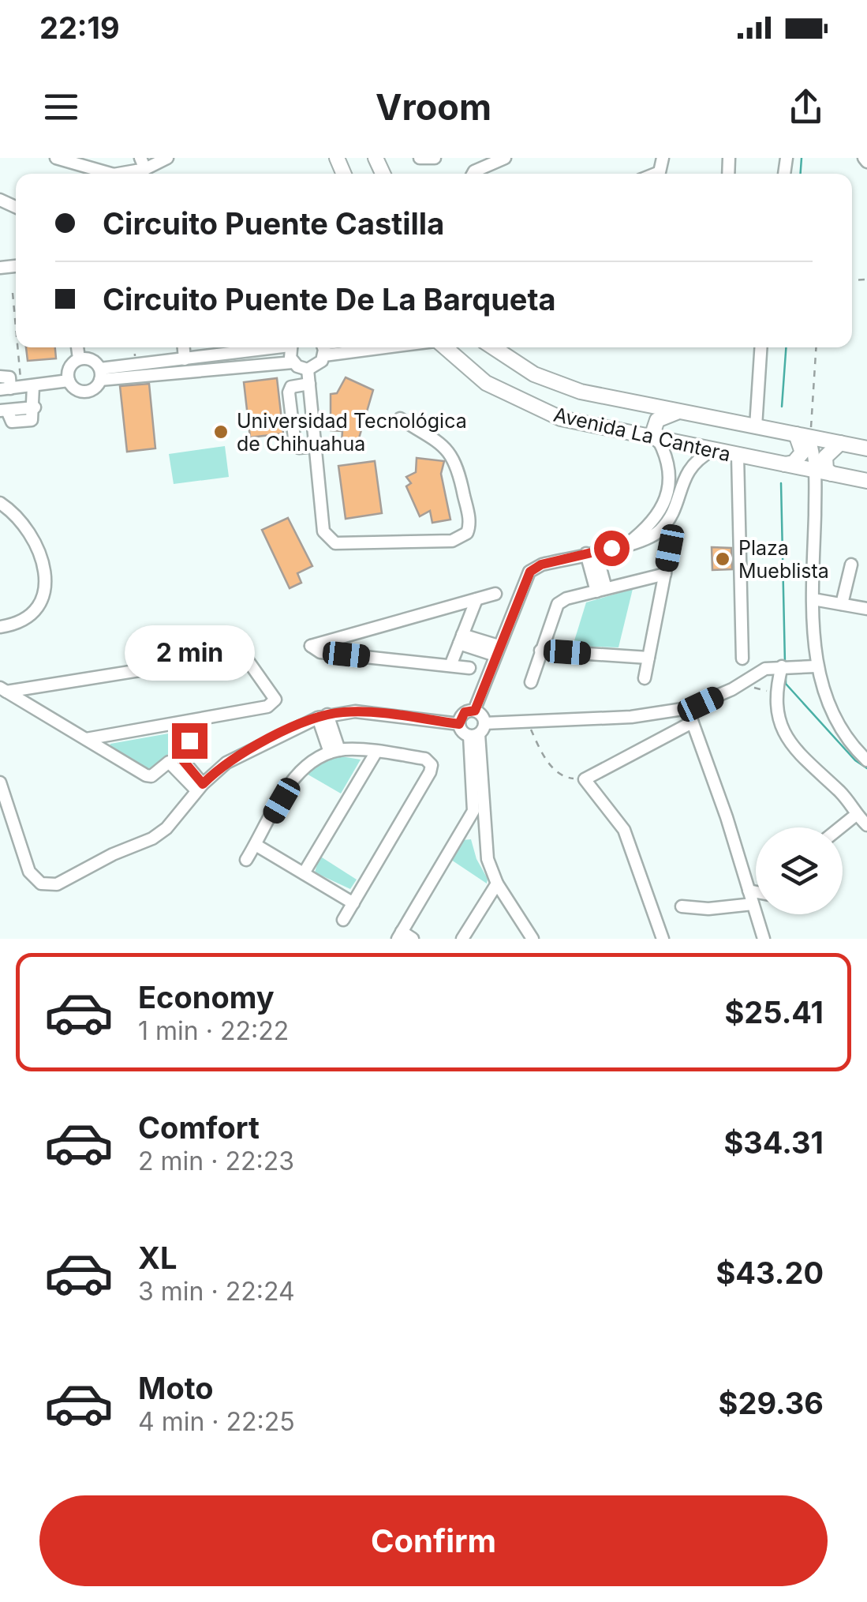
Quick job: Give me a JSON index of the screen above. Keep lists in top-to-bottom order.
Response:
{
  "streets": {
    "main road": ["Avenida La Cantera"]
  },
  "places": ["Universidad Tecnológica de Chihuahua", "Plaza Mueblista"],
  "page": {
    "status": "22:19",
    "header": "Vroom",
    "banner": ["Circuito Puente Castilla", "Circuito Puente De La Barqueta"],
    "bubble": "2 min",
    "list": [
      {
        "name": "Economy",
        "note": "1 min · 22:22",
        "value": "$25.41"
      },
      {
        "name": "Comfort",
        "note": "2 min · 22:23",
        "value": "$34.31"
      },
      {
        "name": "XL",
        "note": "3 min · 22:24",
        "value": "$43.20"
      },
      {
        "name": "Moto",
        "note": "4 min · 22:25",
        "value": "$29.36"
      }
    ],
    "buttons": "Confirm"
  }
}
